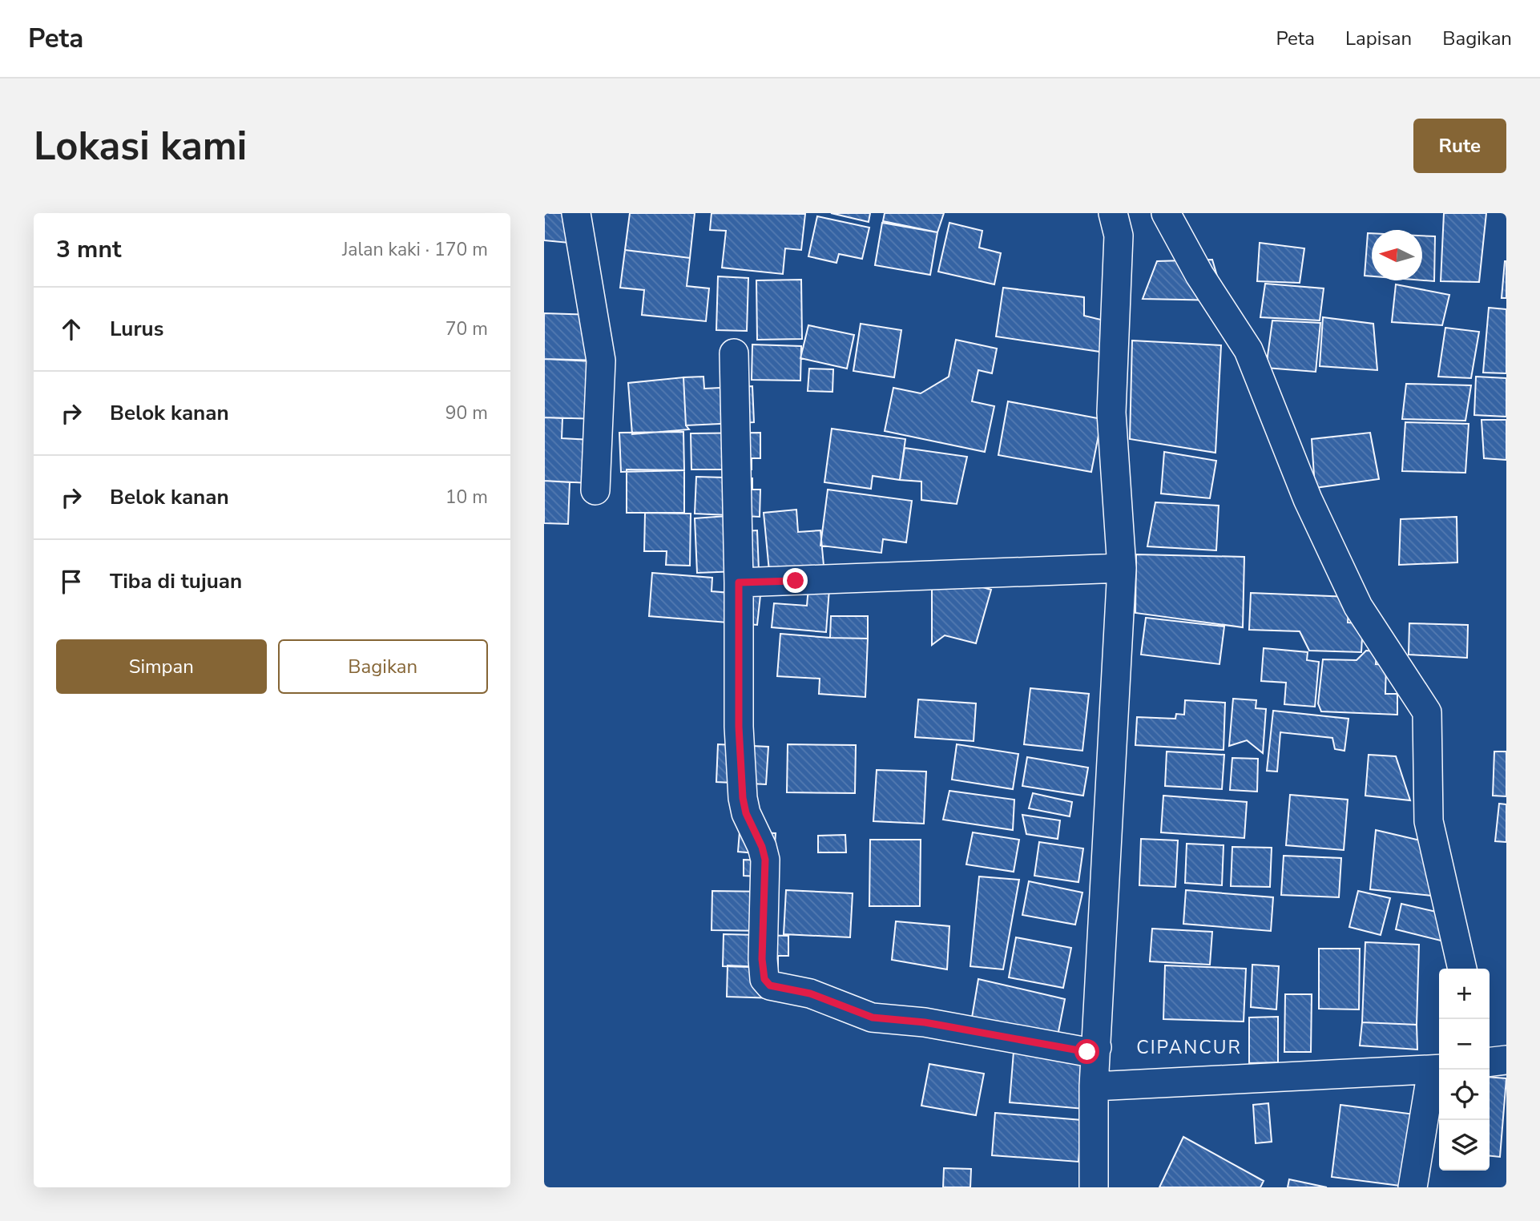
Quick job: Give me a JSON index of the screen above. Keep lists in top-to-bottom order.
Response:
{
  "districts": ["CIPANCUR"],
  "north": "left",
  "page": {
    "header": "Peta",
    "nav": ["Peta", "Lapisan", "Bagikan"],
    "buttons": [
      "Rute",
      ["Simpan", "Bagikan"]
    ],
    "title": "Lokasi kami",
    "heading": ["3 mnt", "Jalan kaki · 170 m"],
    "list": [
      ["Lurus", "70 m"],
      ["Belok kanan", "90 m"],
      ["Belok kanan", "10 m"],
      "Tiba di tujuan"
    ],
    "map_buttons": ["+", "−"]
  }
}
